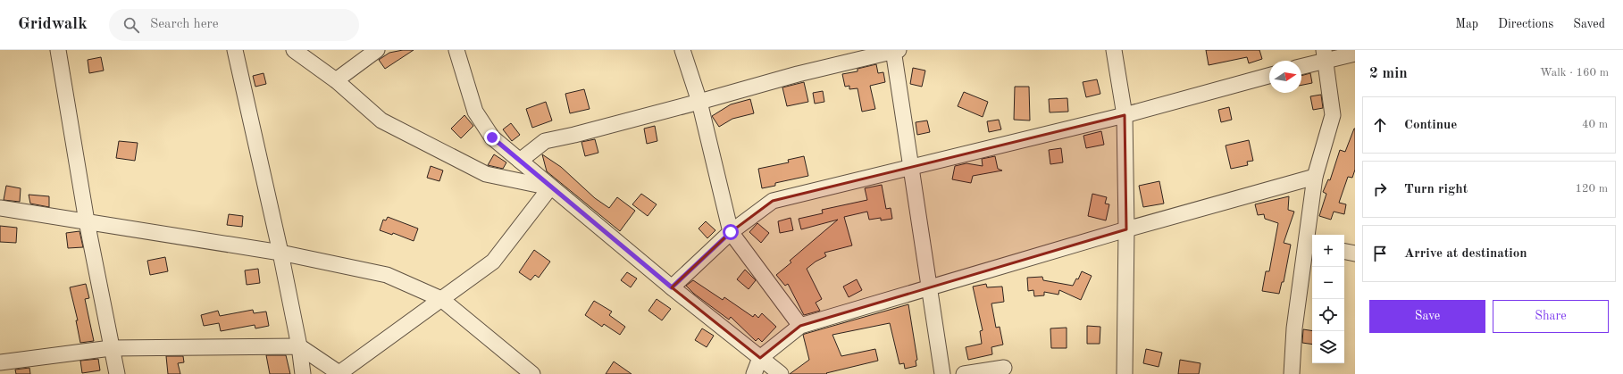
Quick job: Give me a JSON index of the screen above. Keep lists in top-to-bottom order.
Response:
{
  "north": "right",
  "page": {
    "header": "Gridwalk",
    "search": "Search here",
    "nav": ["Map", "Directions", "Saved"],
    "heading": ["2 min", "Walk · 160 m"],
    "list": [
      ["Continue", "40 m"],
      ["Turn right", "120 m"],
      "Arrive at destination"
    ],
    "map_buttons": ["+", "−"],
    "buttons": ["Save", "Share"]
  }
}
